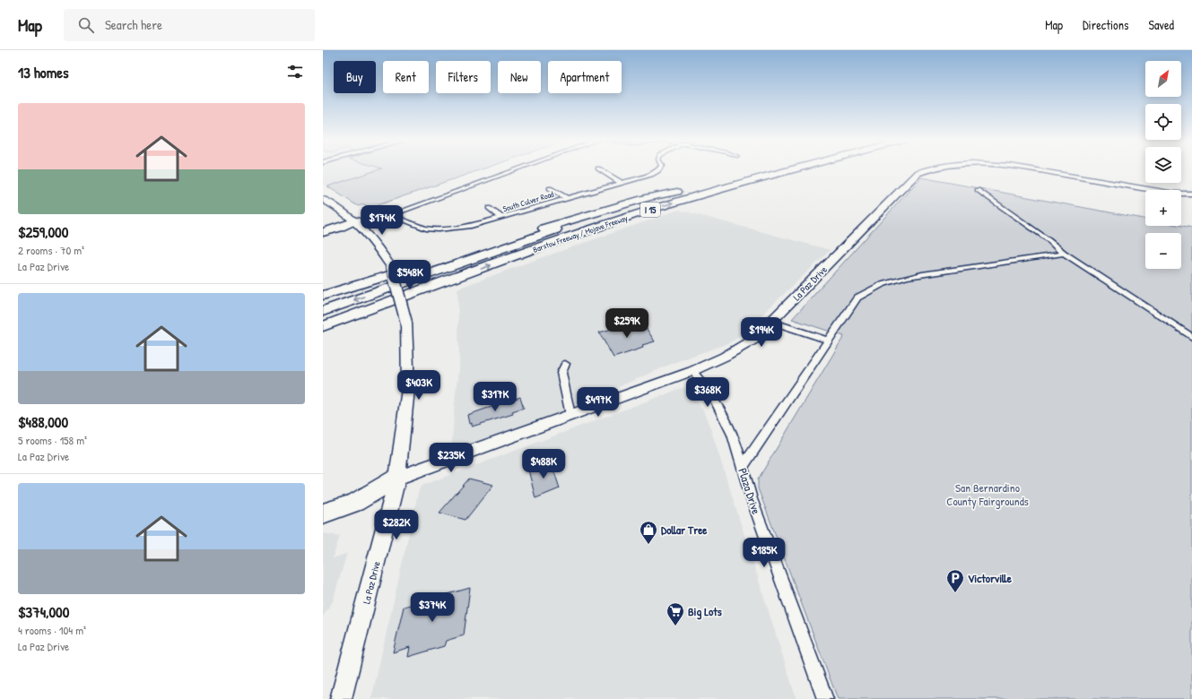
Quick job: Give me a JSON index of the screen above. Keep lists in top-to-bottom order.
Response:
{
  "streets": {
    "highway": ["I 15", "Barstow Freeway / Mojave Freeway"],
    "street": ["South Culver Road", "La Paz Drive", "Plaza Drive"]
  },
  "crossings": [
    ["La Paz Drive", "Plaza Drive"]
  ],
  "parks": ["San Bernardino County Fairgrounds"],
  "places": {
    "shop": ["Dollar Tree"],
    "parking": ["Victorville"],
    "supermarket": ["Big Lots"]
  },
  "north": "top right",
  "page": {
    "header": "Map",
    "search": "Search here",
    "nav": ["Map", "Directions", "Saved"],
    "heading": "13 homes",
    "map_buttons": ["+", "−"],
    "chip": [
      "Buy",
      "Rent",
      "Filters",
      "New",
      "Apartment"
    ],
    "list": [
      {
        "name": "$259,000",
        "note": "2 rooms · 70 m² · La Paz Drive"
      },
      {
        "name": "$488,000",
        "note": "5 rooms · 158 m² · La Paz Drive"
      },
      {
        "name": "$374,000",
        "note": "4 rooms · 104 m² · La Paz Drive"
      }
    ],
    "price": [
      "$174K",
      "$548K",
      "$259K",
      "$194K",
      "$403K",
      "$368K",
      "$317K",
      "$497K",
      "$235K",
      "$488K",
      "$282K",
      "$185K",
      "$374K"
    ]
  }
}
